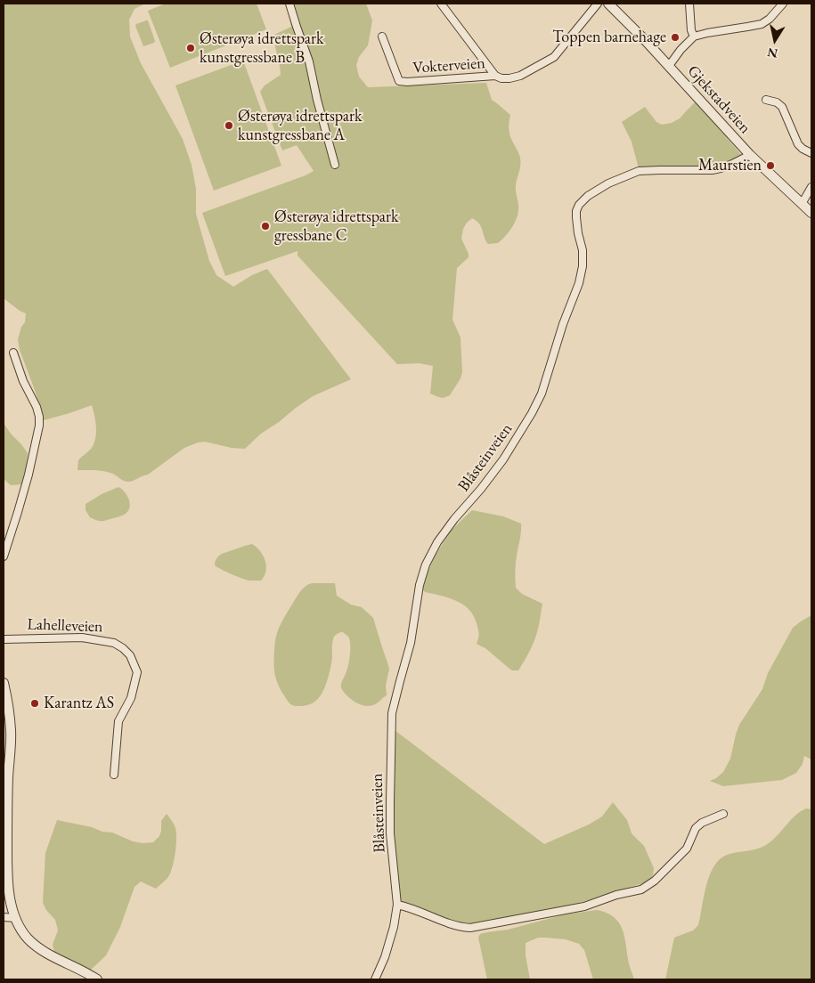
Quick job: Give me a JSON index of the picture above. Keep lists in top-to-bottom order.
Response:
{
  "streets": {
    "street": [
      "Vokterveien",
      "Gjekstadveien",
      "Blåsteinveien",
      "Lahelleveien"
    ]
  },
  "crossings": [
    ["Gjekstadveien", "Blåsteinveien"]
  ],
  "places": [
    "Toppen barnehage",
    "Østerøya idrettspark kunstgressbane B",
    "Østerøya idrettspark kunstgressbane A",
    "Maurstien",
    "Østerøya idrettspark gressbane C",
    "Karantz AS"
  ],
  "north": "bottom"
}
